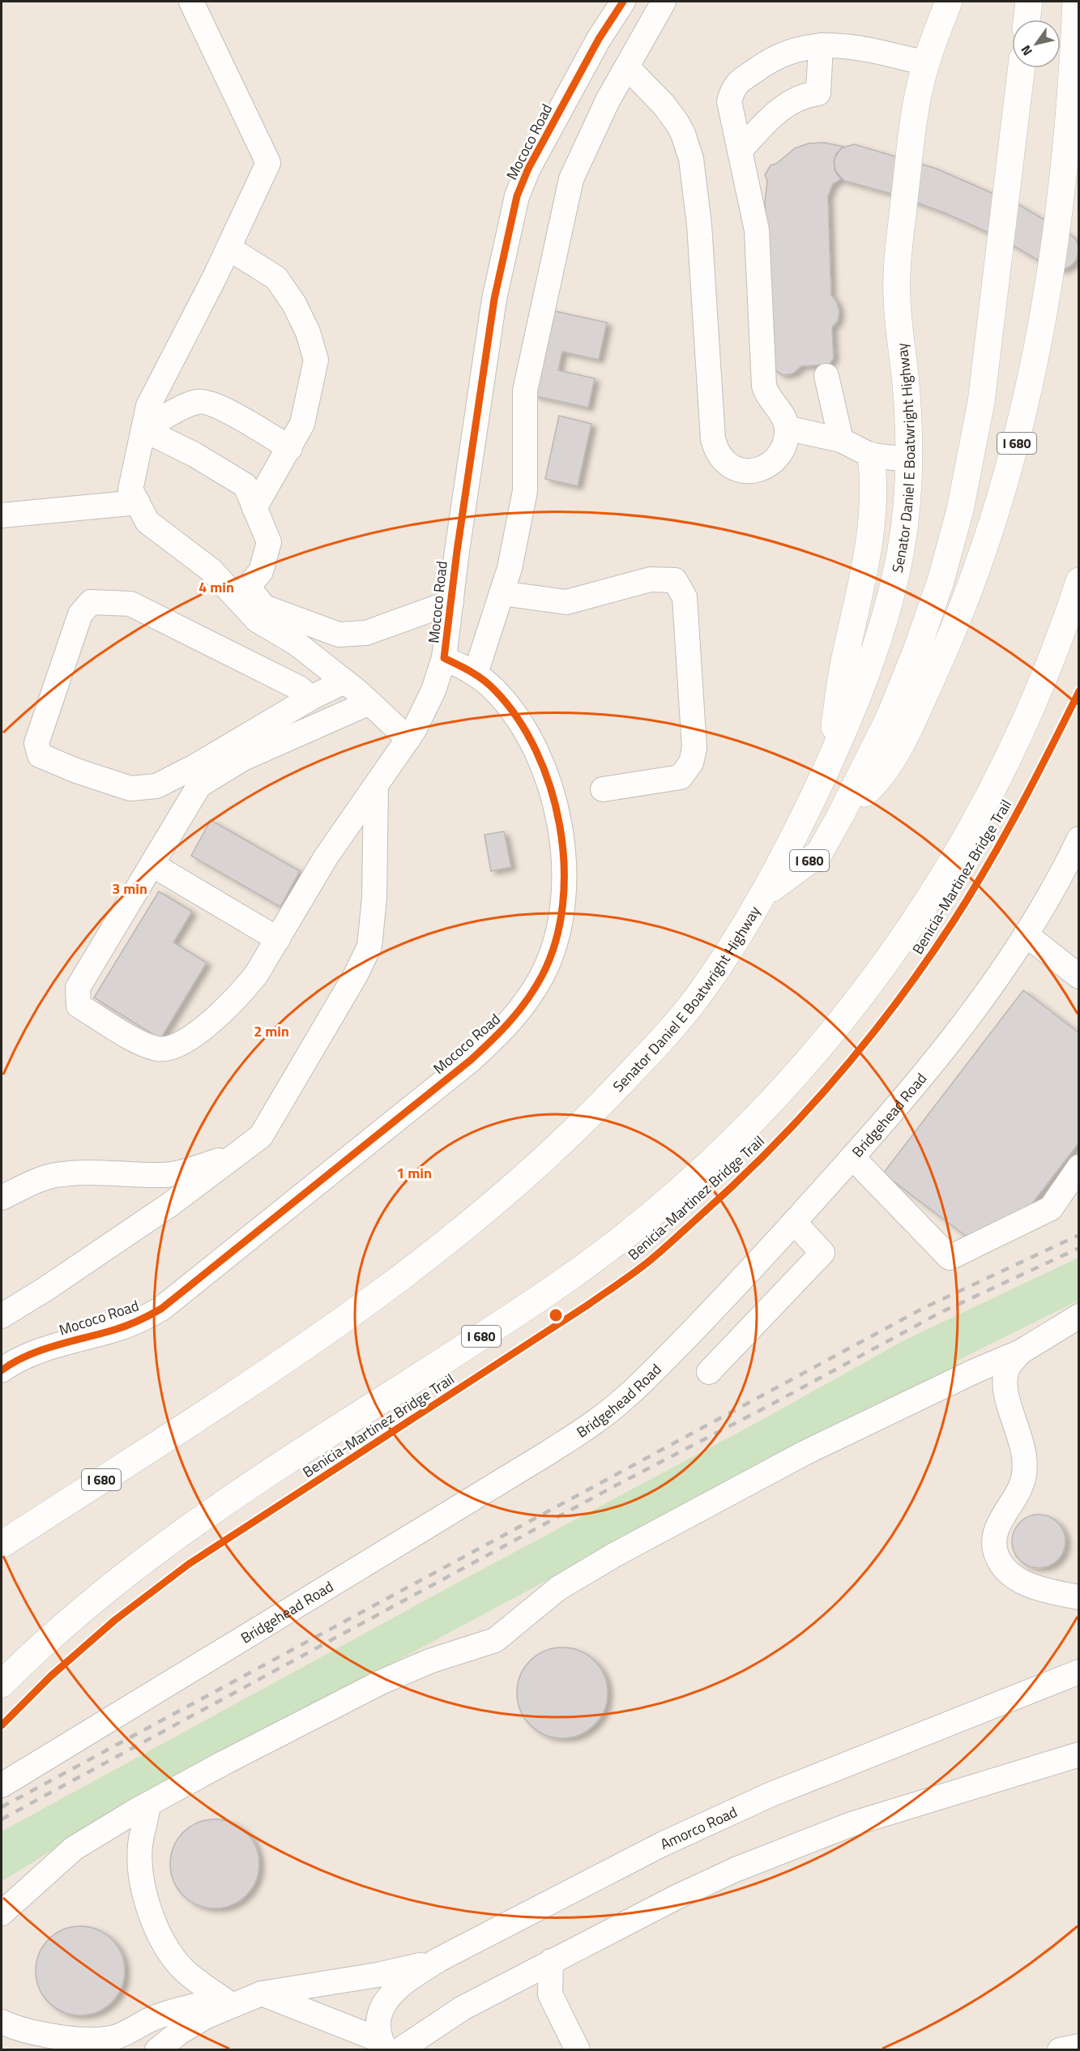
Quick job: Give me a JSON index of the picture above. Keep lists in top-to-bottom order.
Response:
{
  "streets": {
    "highway": ["I 680", "Senator Daniel E Boatwright Highway"],
    "street": ["Mococo Road", "Bridgehead Road", "Amorco Road"],
    "cycle path": ["Benicia-Martinez Bridge Trail"]
  },
  "north": "bottom left",
  "rings": [
    "4 min",
    "3 min",
    "2 min",
    "1 min"
  ]
}
